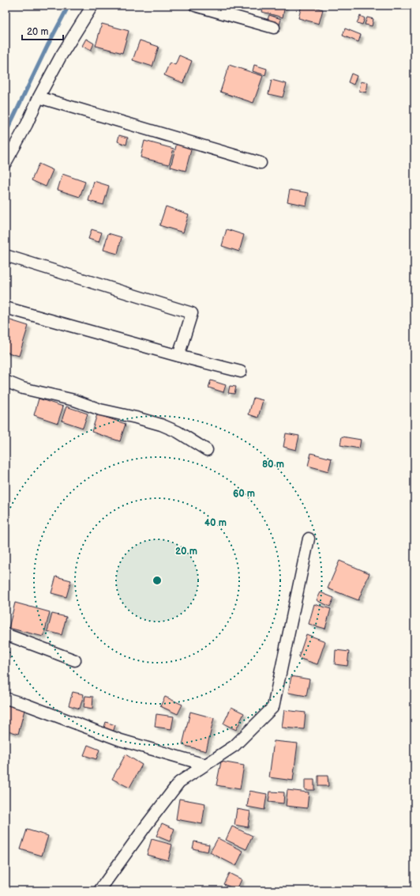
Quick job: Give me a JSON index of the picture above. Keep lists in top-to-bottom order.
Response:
{
  "scale_bar": "20 m",
  "rings": [
    "80 m",
    "60 m",
    "40 m",
    "20 m"
  ]
}
